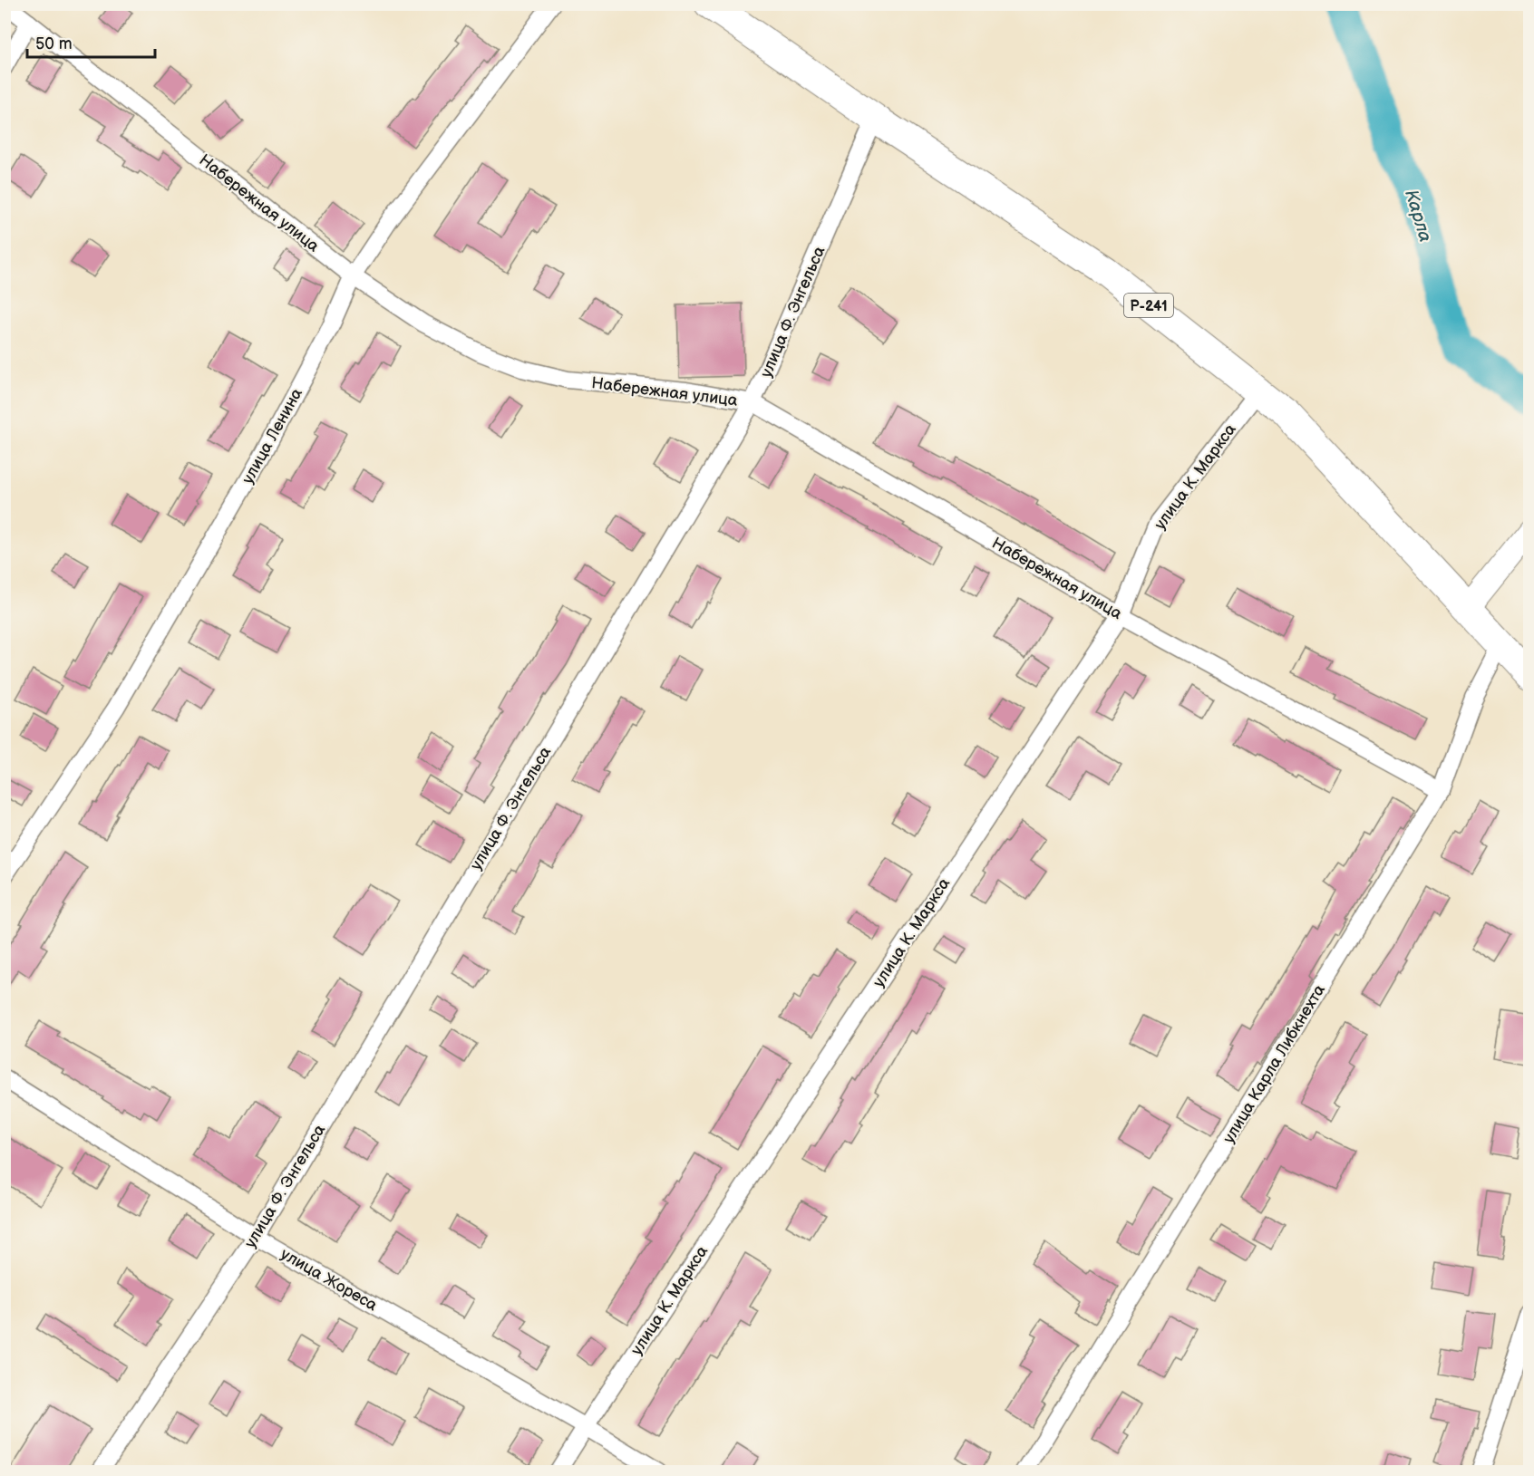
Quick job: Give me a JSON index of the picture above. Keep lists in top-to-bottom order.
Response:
{
  "streets": {
    "highway": ["Р-241"],
    "street": [
      "Набережная улица",
      "улица Ф. Энгельса",
      "улица Ленина",
      "улица К. Маркса",
      "улица Карла Либкнехта",
      "улица Жореса"
    ]
  },
  "crossings": [
    ["Набережная улица", "улица Ф. Энгельса"],
    ["Набережная улица", "улица Ленина"],
    ["Набережная улица", "улица К. Маркса"],
    ["Набережная улица", "улица Карла Либкнехта"],
    ["Р-241", "улица Ф. Энгельса"],
    ["Р-241", "улица К. Маркса"],
    ["Р-241", "улица Карла Либкнехта"],
    ["улица Ф. Энгельса", "улица Жореса"],
    ["улица К. Маркса", "улица Жореса"]
  ],
  "water": ["Карла"],
  "scale_bar": "50 m"
}
